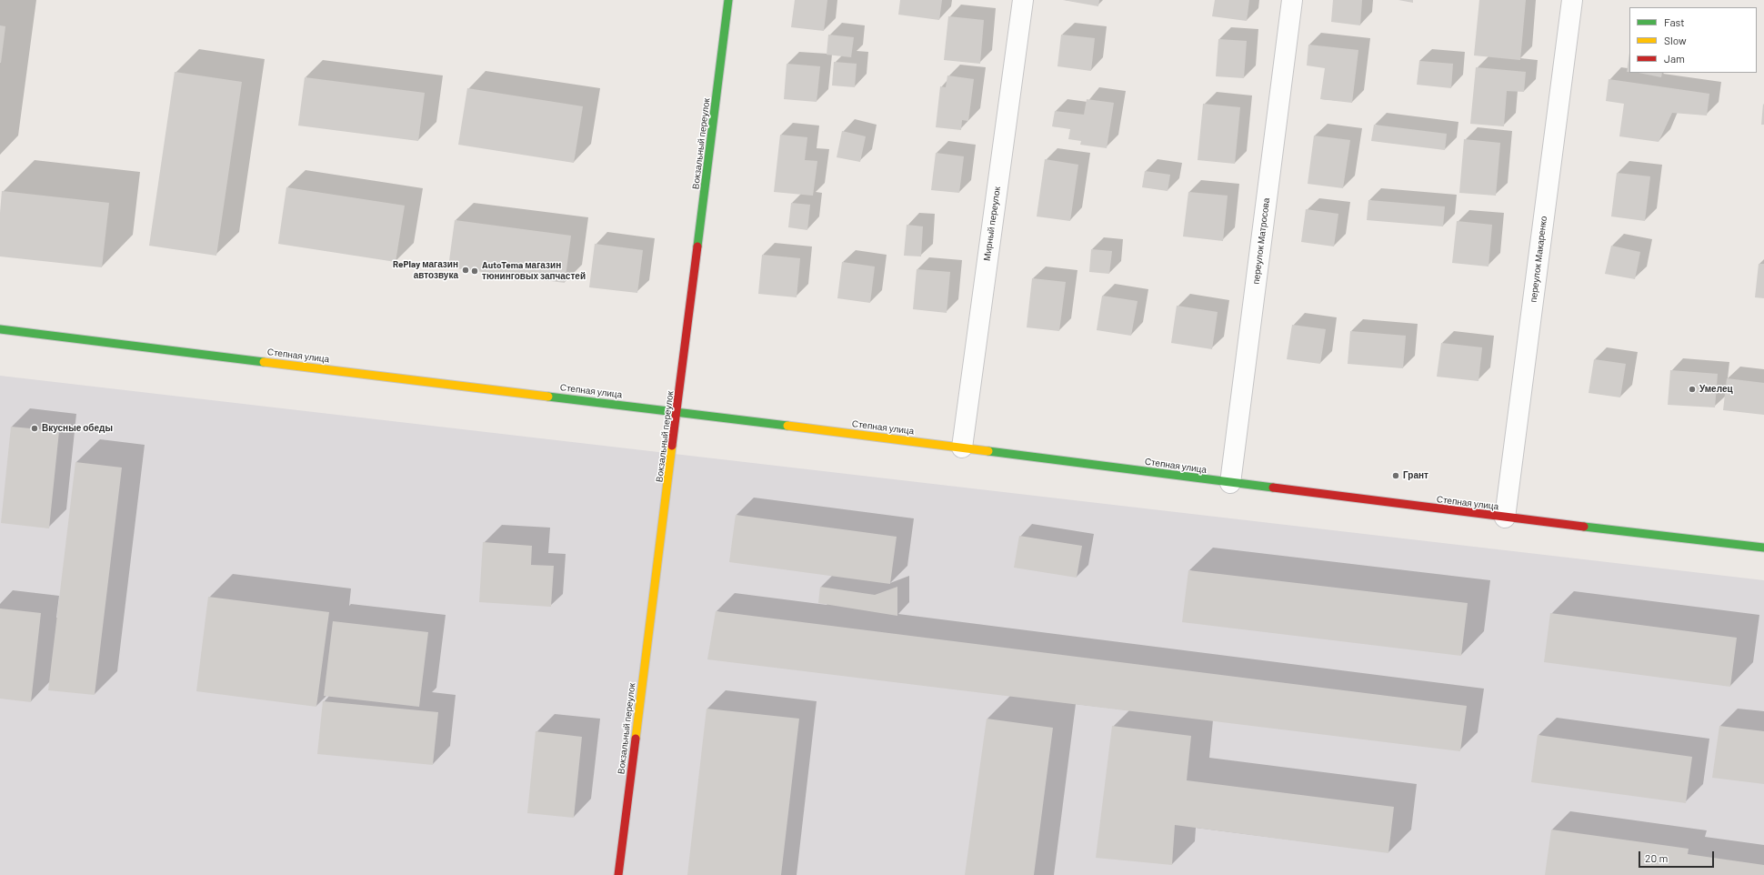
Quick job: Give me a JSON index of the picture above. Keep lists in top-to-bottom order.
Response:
{
  "streets": {
    "main road": ["Вокзальный переулок", "Степная улица"],
    "street": ["Мирный переулок", "переулок Матросова", "переулок Макаренко"]
  },
  "crossings": [
    ["Вокзальный переулок", "Степная улица"],
    ["Мирный переулок", "Степная улица"],
    ["переулок Матросова", "Степная улица"],
    ["переулок Макаренко", "Степная улица"]
  ],
  "places": [
    "RePlay магазин автозвука",
    "AutoTema магазин тюнинговых запчастей",
    "Умелец",
    "Вкусные обеды",
    "Грант"
  ],
  "legend": ["Fast", "Slow", "Jam"],
  "scale_bar": "20 m"
}
